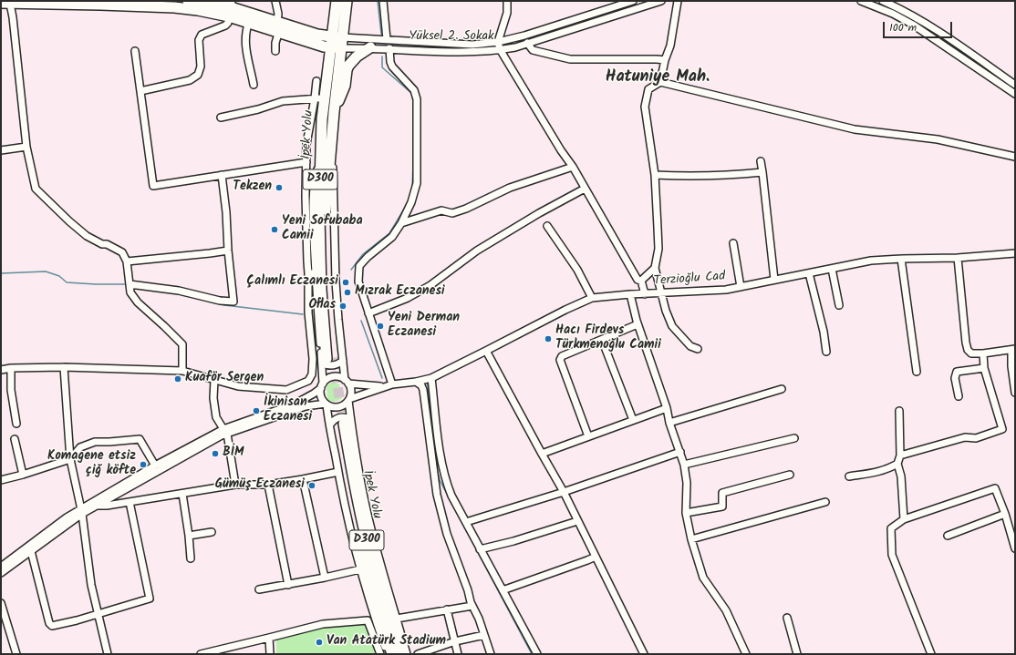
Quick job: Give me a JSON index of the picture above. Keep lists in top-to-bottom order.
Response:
{
  "streets": {
    "highway": ["İpek Yolu", "D300"],
    "street": ["Yüksel 2. Sokak", "Terzioğlu Cad"]
  },
  "crossings": [
    ["Yüksel 2. Sokak", "İpek Yolu"]
  ],
  "districts": ["Hatuniye Mah."],
  "places": [
    "Tekzen",
    "Yeni Sofubaba Camii",
    "Çalımlı Eczanesi",
    "Mızrak Eczanesi",
    "Oflas",
    "Yeni Derman Eczanesi",
    "Hacı Firdevs Türkmenoğlu Camii",
    "Kuaför Sergen",
    "İkinisan Eczanesi",
    "BİM",
    "Komagene etsiz çiğ köfte",
    "Gümüş Eczanesi",
    "Van Atatürk Stadium"
  ],
  "scale_bar": "100 m"
}
